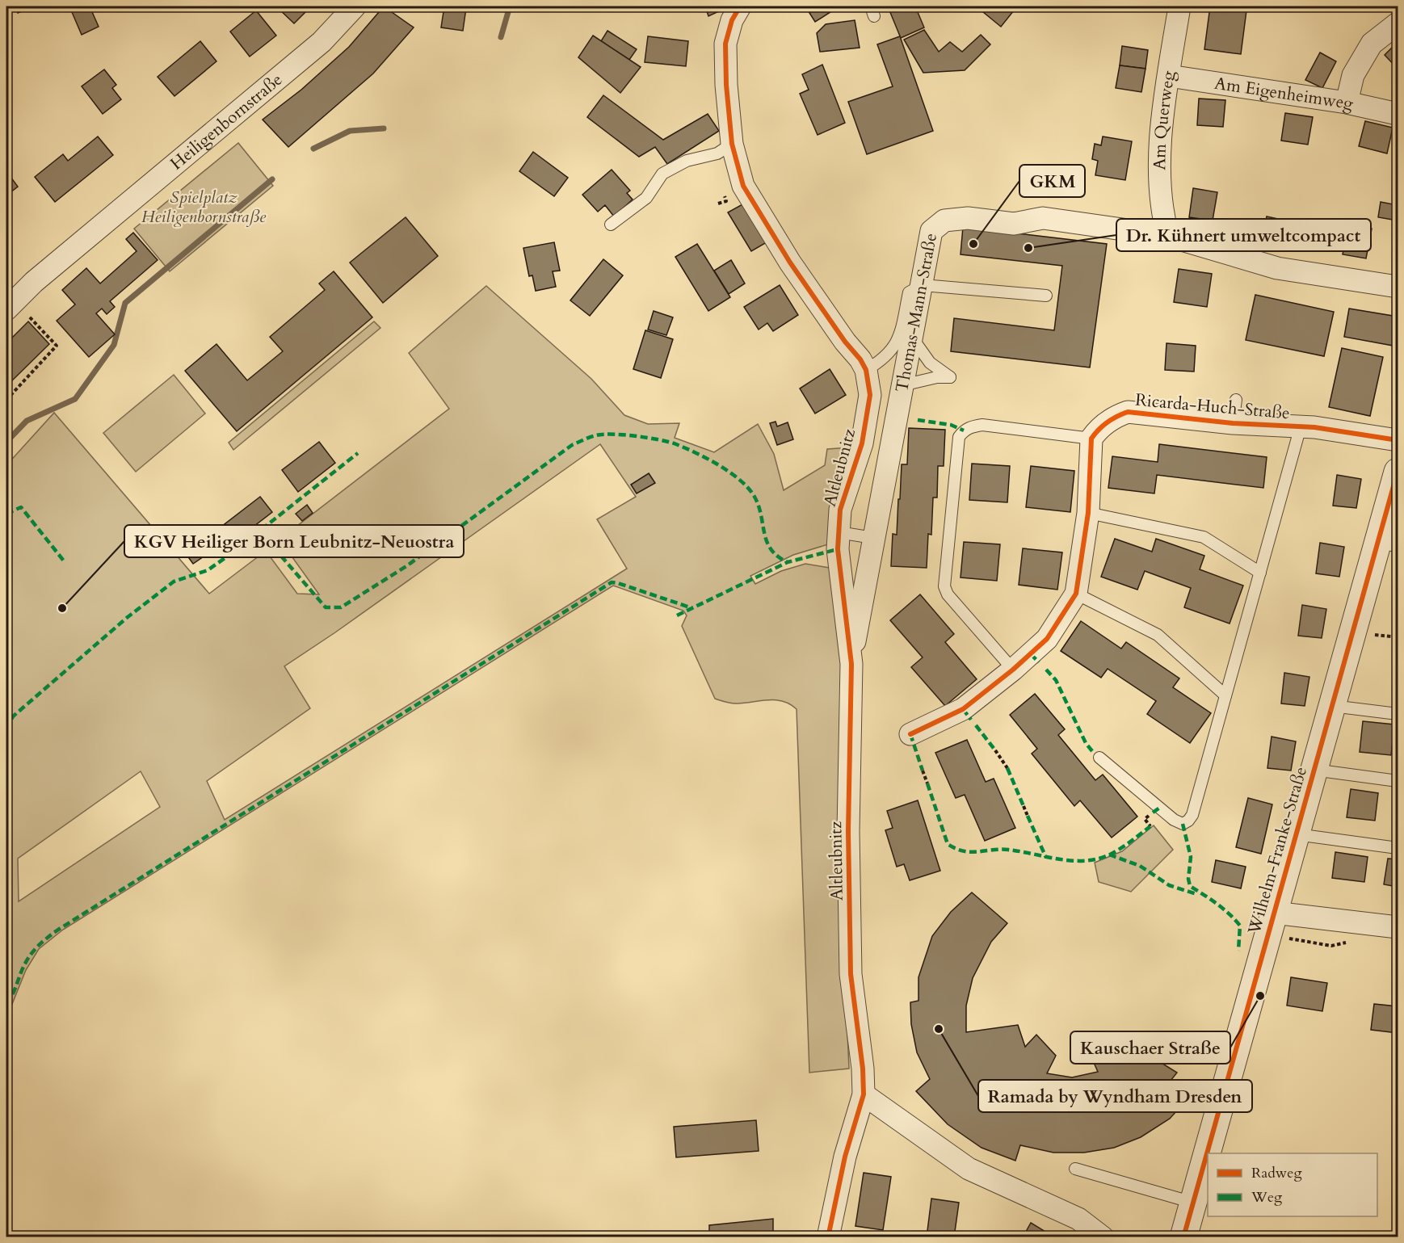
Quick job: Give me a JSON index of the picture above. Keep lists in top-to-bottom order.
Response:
{
  "streets": {
    "street": [
      "Am Eigenheimweg",
      "Am Querweg",
      "Heiligenbornstraße",
      "Thomas-Mann-Straße",
      "Ricarda-Huch-Straße",
      "Altleubnitz",
      "Wilhelm-Franke-Straße"
    ]
  },
  "crossings": [
    ["Am Eigenheimweg", "Am Querweg"],
    ["Am Querweg", "Thomas-Mann-Straße"],
    ["Thomas-Mann-Straße", "Altleubnitz"]
  ],
  "parks": ["Spielplatz Heiligenbornstraße"],
  "places": [
    "GKM",
    "Dr. Kühnert umweltcompact",
    "KGV Heiliger Born Leubnitz-Neuostra",
    "Kauschaer Straße",
    "Ramada by Wyndham Dresden"
  ],
  "legend": ["Radweg", "Weg"]
}
